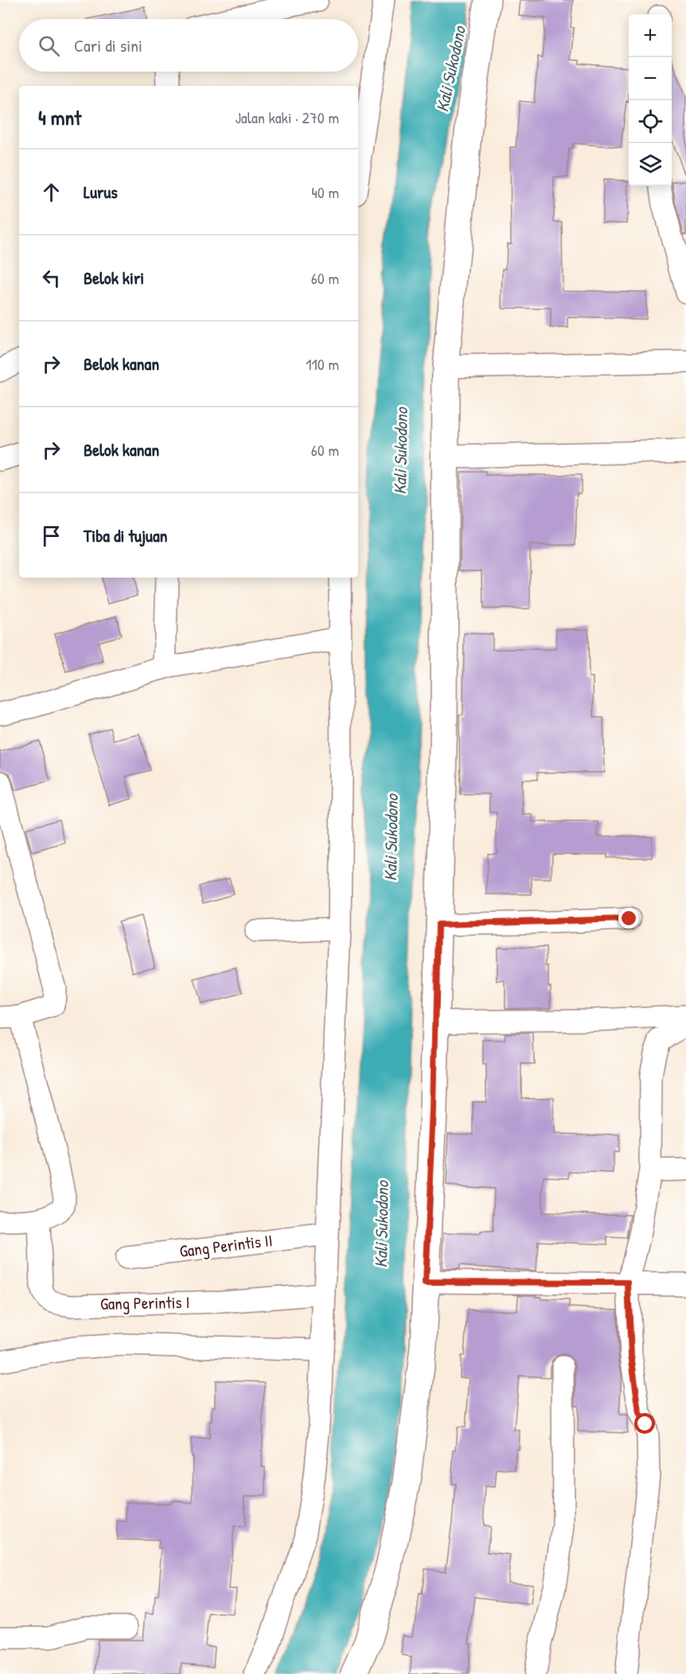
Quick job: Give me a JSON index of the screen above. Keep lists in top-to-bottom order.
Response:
{
  "streets": {
    "street": ["Gang Perintis II", "Gang Perintis I"]
  },
  "water": ["Kali Sukodono"],
  "page": {
    "map_buttons": ["+", "−"],
    "search": "Cari di sini",
    "heading": ["4 mnt", "Jalan kaki · 270 m"],
    "list": [
      ["Lurus", "40 m"],
      ["Belok kiri", "60 m"],
      ["Belok kanan", "110 m"],
      ["Belok kanan", "60 m"],
      "Tiba di tujuan"
    ]
  }
}
